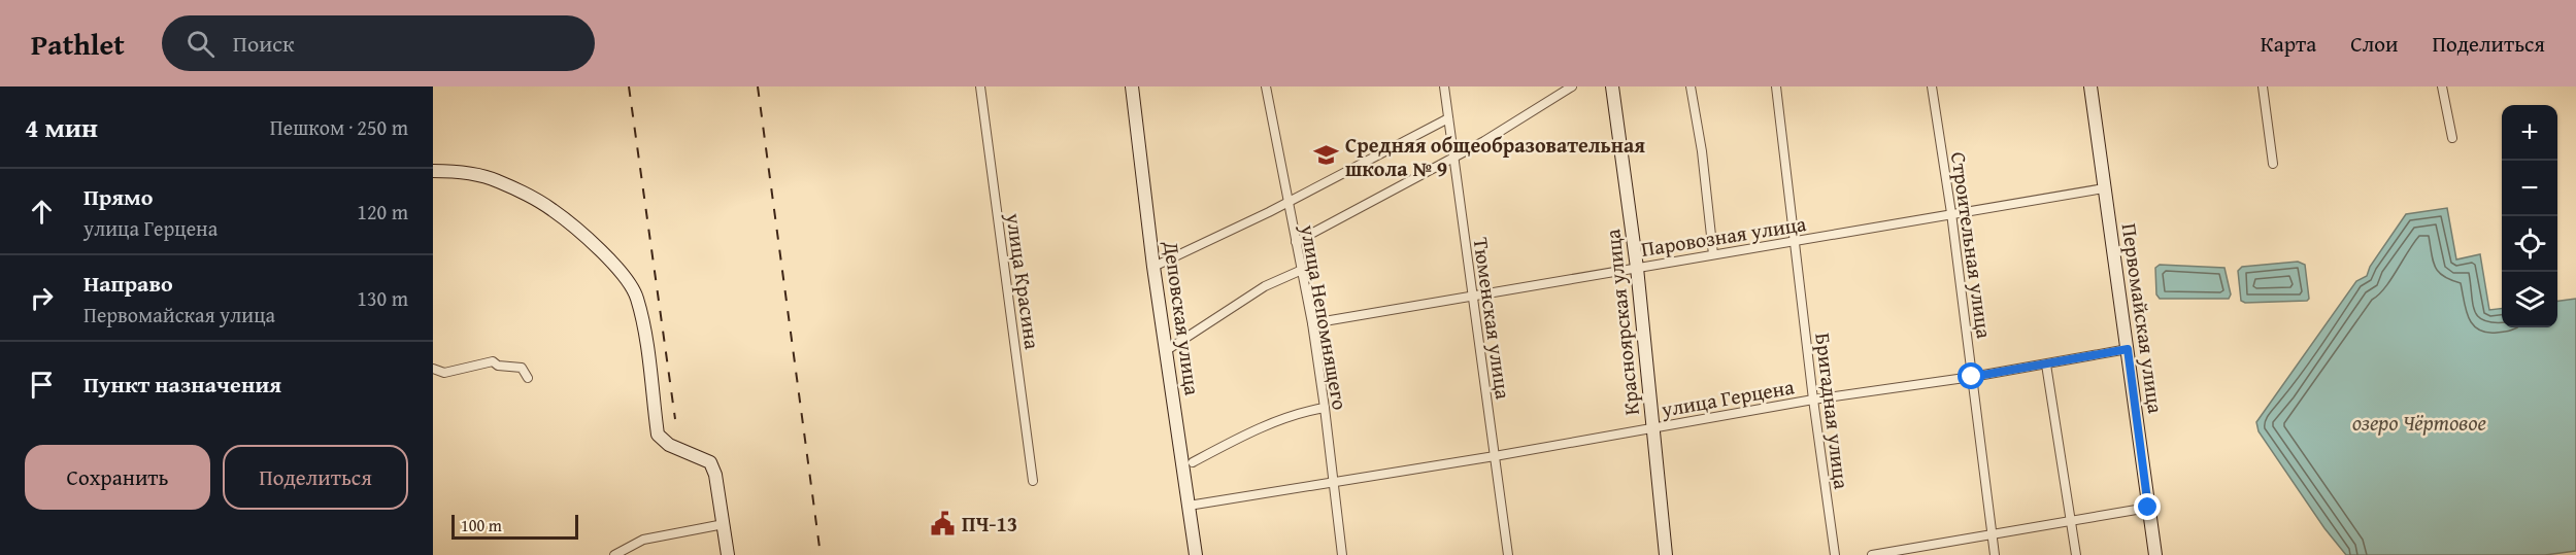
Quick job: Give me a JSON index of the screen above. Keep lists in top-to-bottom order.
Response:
{
  "streets": {
    "street": [
      "Паровозная улица",
      "Строительная улица",
      "улица Красина",
      "улица Непомнящего",
      "Деповская улица",
      "Тюменская улица",
      "Первомайская улица",
      "Красноярская улица",
      "улица Герцена",
      "Бригадная улица"
    ]
  },
  "crossings": [
    ["Паровозная улица", "Строительная улица"],
    ["Паровозная улица", "улица Непомнящего"],
    ["Паровозная улица", "Тюменская улица"],
    ["Паровозная улица", "Первомайская улица"],
    ["Паровозная улица", "Красноярская улица"],
    ["Паровозная улица", "Бригадная улица"],
    ["Строительная улица", "улица Герцена"],
    ["улица Непомнящего", "улица Герцена"],
    ["Деповская улица", "улица Герцена"],
    ["Тюменская улица", "улица Герцена"],
    ["Первомайская улица", "улица Герцена"],
    ["Красноярская улица", "улица Герцена"],
    ["улица Герцена", "Бригадная улица"]
  ],
  "water": ["озеро Чёртовое"],
  "places": {
    "school or university": ["Средняя общеобразовательная школа № 9"],
    "public building": ["ПЧ-13"]
  },
  "scale_bar": "100 m",
  "page": {
    "header": "Pathlet",
    "search": "Поиск",
    "nav": ["Карта", "Слои", "Поделиться"],
    "heading": ["4 мин", "Пешком · 250 m"],
    "map_buttons": ["+", "−"],
    "list": [
      ["Прямо", "улица Герцена", "120 m"],
      ["Направо", "Первомайская улица", "130 m"],
      "Пункт назначения"
    ],
    "buttons": ["Сохранить", "Поделиться"],
    "scale": "100 m"
  }
}
